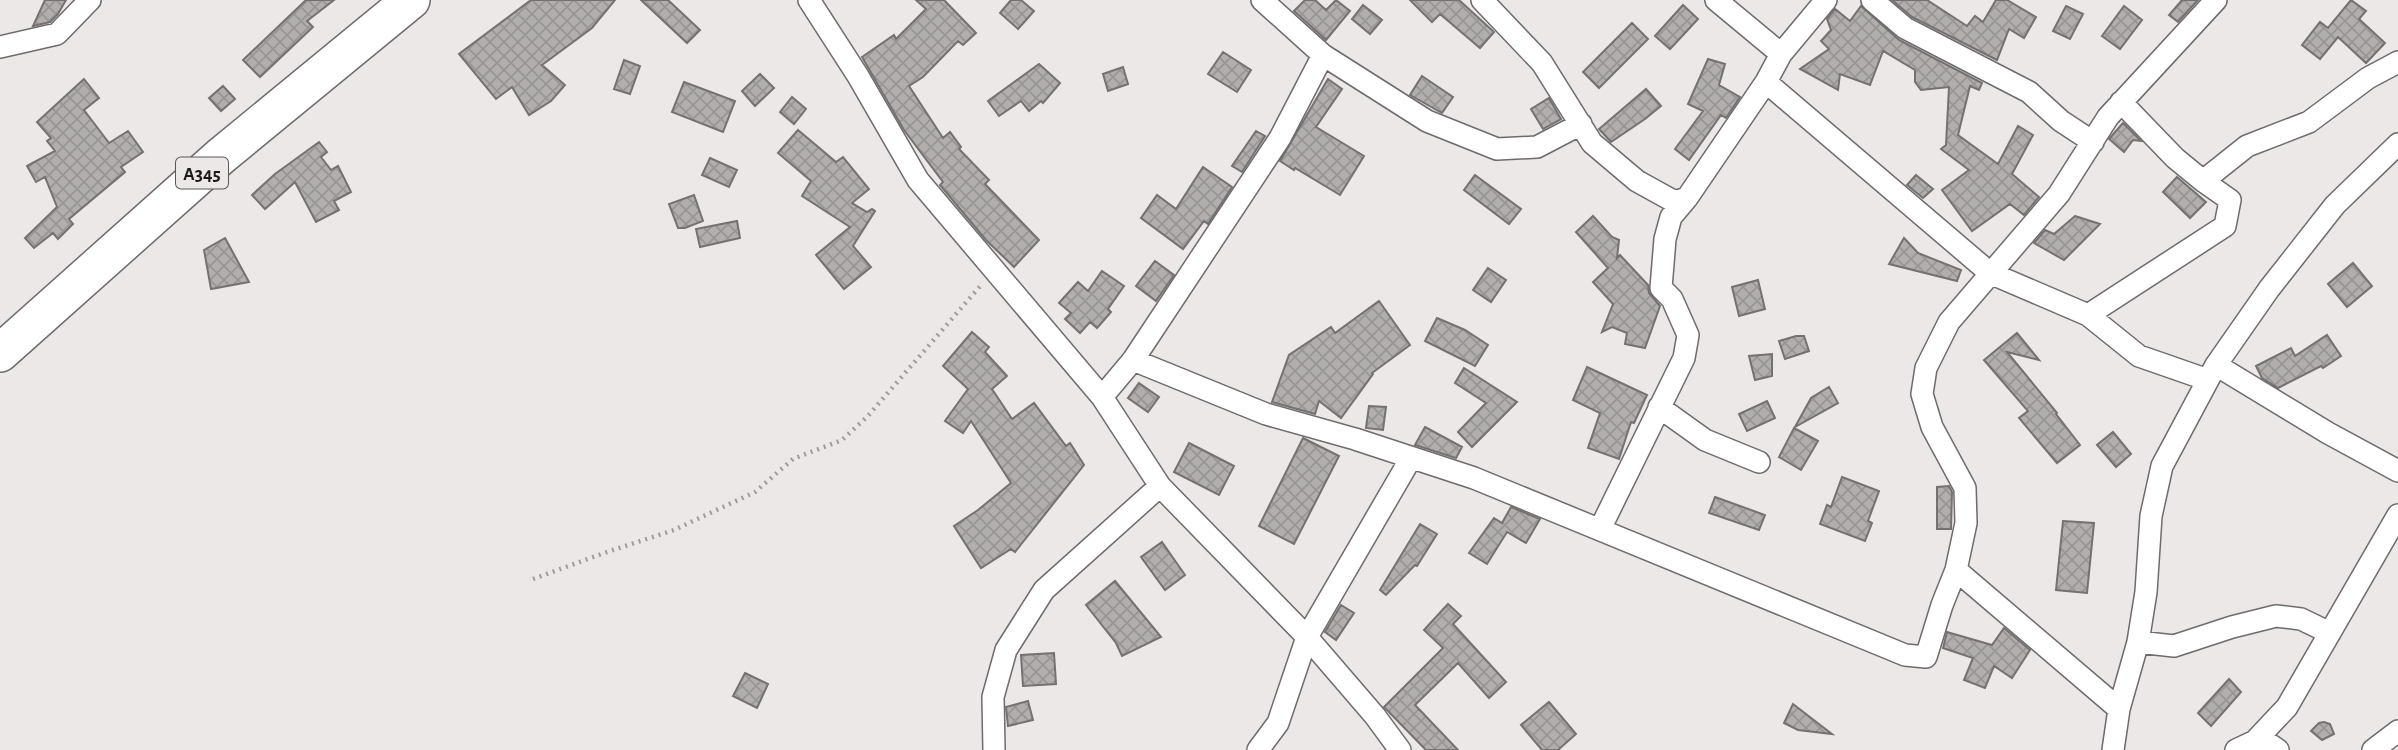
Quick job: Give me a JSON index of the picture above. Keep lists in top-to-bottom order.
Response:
{
  "streets": {
    "highway": ["A345"]
  }
}
